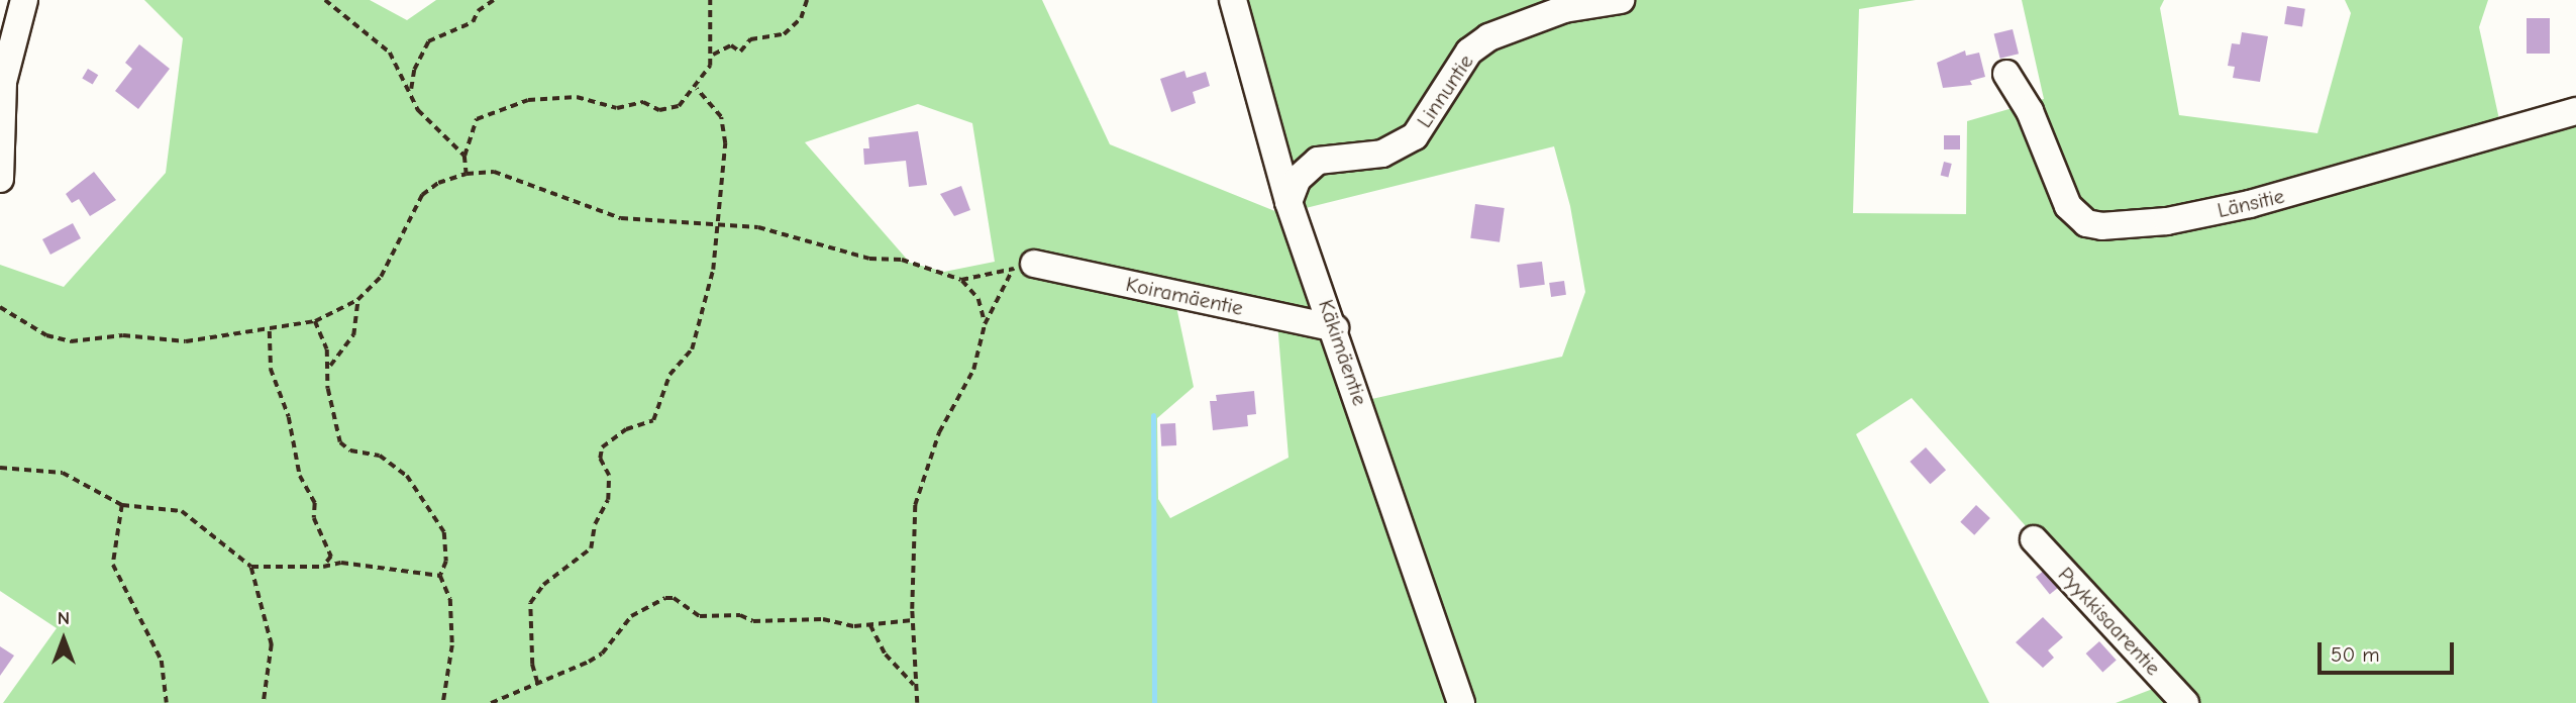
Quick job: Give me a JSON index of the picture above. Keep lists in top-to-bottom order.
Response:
{
  "streets": {
    "street": [
      "Linnuntie",
      "Länsitie",
      "Koiramäentie",
      "Käkimäentie",
      "Pyykkisaarentie"
    ]
  },
  "crossings": [
    ["Linnuntie", "Käkimäentie"],
    ["Koiramäentie", "Käkimäentie"]
  ],
  "scale_bar": "50 m",
  "north": "top"
}
